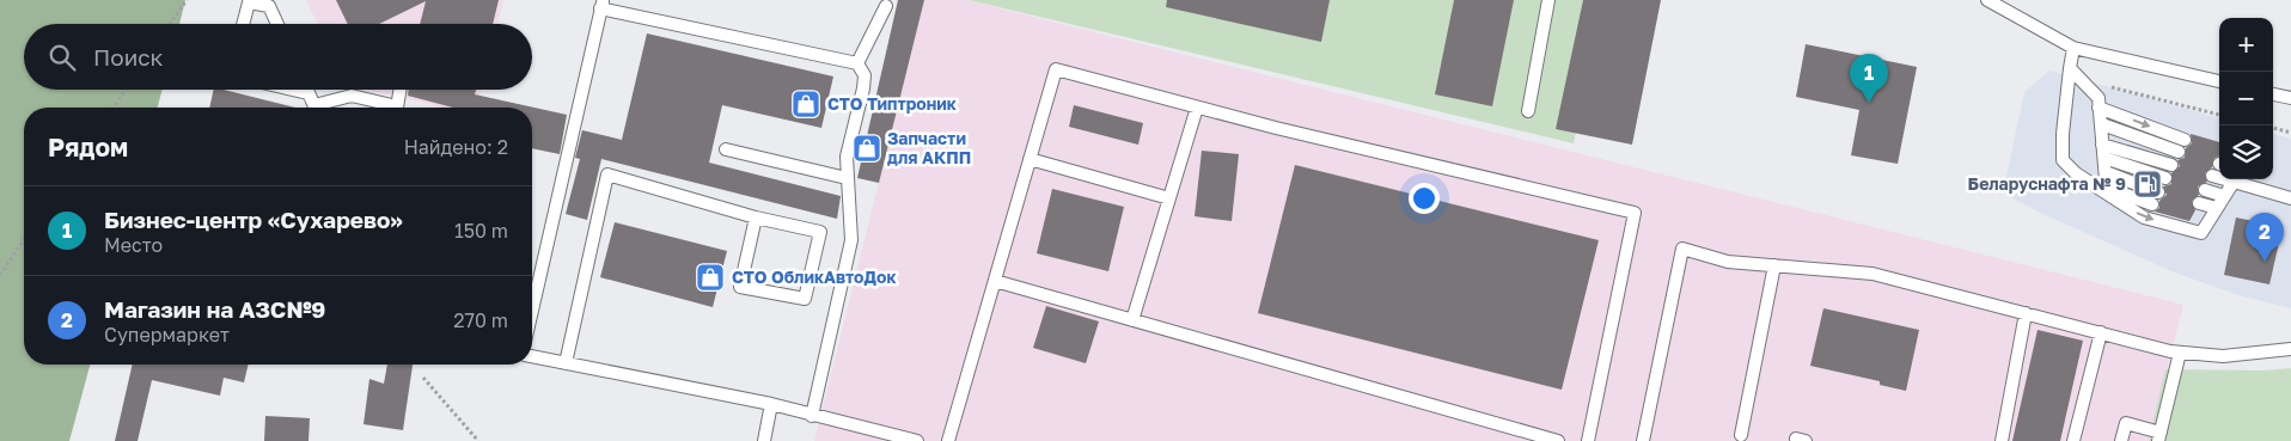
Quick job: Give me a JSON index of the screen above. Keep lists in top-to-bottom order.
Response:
{
  "places": {
    "shop": ["СТО Типтроник", "Запчасти для АКПП", "СТО ОбликАвтоДок"],
    "fuel station": ["Беларуснафта № 9"]
  },
  "page": {
    "map_buttons": ["+", "−"],
    "search": "Поиск",
    "pins": ["1", "2"],
    "heading": ["Рядом", "Найдено: 2"],
    "list": [
      {
        "mark": "1",
        "name": "Бизнес-центр «Сухарево»",
        "note": "Место",
        "value": "150 m"
      },
      {
        "mark": "2",
        "name": "Магазин на АЗС№9",
        "note": "Супермаркет",
        "value": "270 m"
      }
    ]
  }
}
